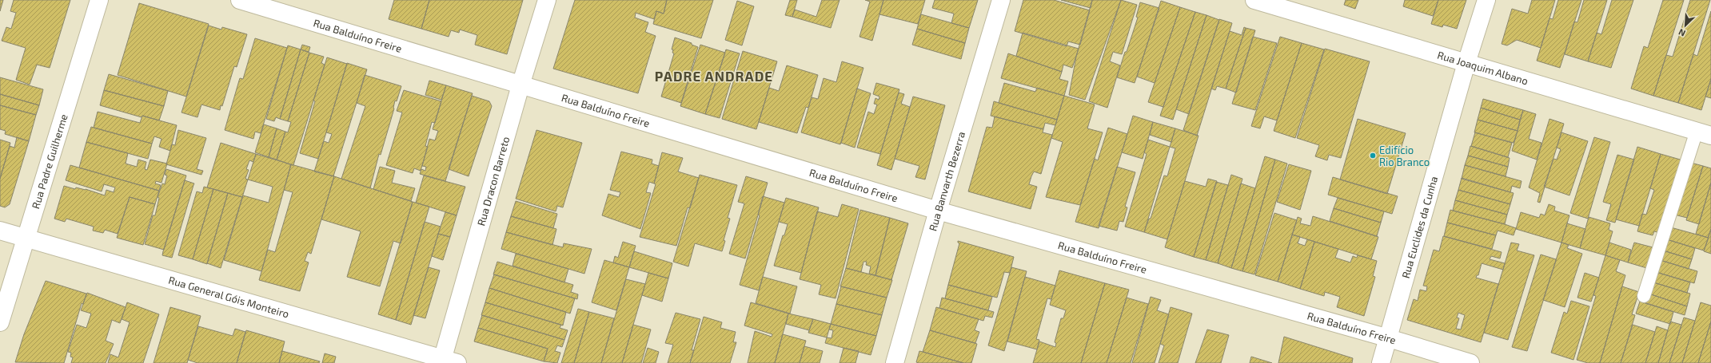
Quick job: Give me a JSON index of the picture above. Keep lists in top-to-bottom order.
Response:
{
  "streets": {
    "street": [
      "Rua Balduíno Freire",
      "Rua Joaquim Albano",
      "Rua Padre Guilherme",
      "Rua Dracon Barreto",
      "Rua Banvarth Bezerra",
      "Rua Euclides da Cunha",
      "Rua General Góis Monteiro"
    ]
  },
  "crossings": [
    ["Rua Balduíno Freire", "Rua Dracon Barreto"],
    ["Rua Balduíno Freire", "Rua Banvarth Bezerra"],
    ["Rua Balduíno Freire", "Rua Euclides da Cunha"],
    ["Rua Joaquim Albano", "Rua Euclides da Cunha"],
    ["Rua Padre Guilherme", "Rua General Góis Monteiro"],
    ["Rua Dracon Barreto", "Rua General Góis Monteiro"]
  ],
  "districts": ["PADRE ANDRADE"],
  "places": ["Edifício Rio Branco"],
  "north": "bottom left"
}
